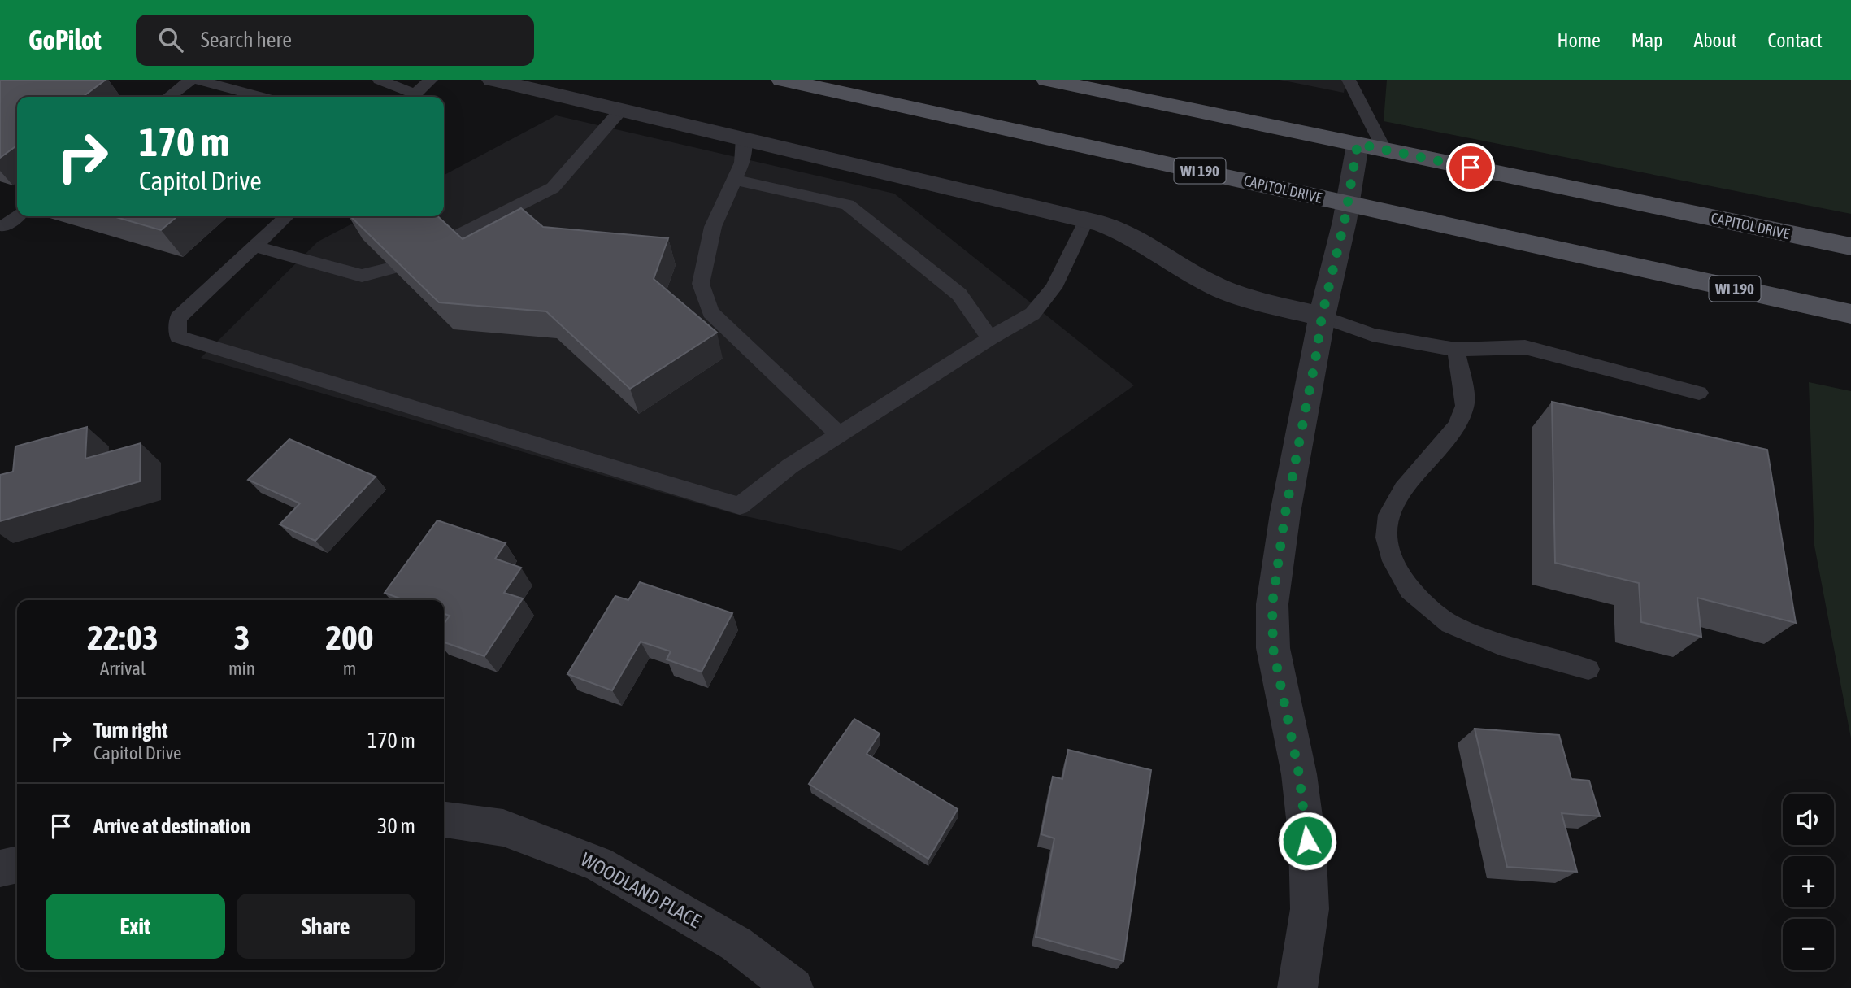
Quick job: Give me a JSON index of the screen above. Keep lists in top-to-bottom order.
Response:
{
  "streets": {
    "main road": ["WI 190", "CAPITOL DRIVE"],
    "street": ["WOODLAND PLACE"]
  },
  "page": {
    "header": "GoPilot",
    "search": "Search here",
    "nav": [
      "Home",
      "Map",
      "About",
      "Contact"
    ],
    "turn": ["170 m", "Capitol Drive"],
    "eta": [
      "22:03",
      "Arrival",
      "3",
      "min",
      "200",
      "m"
    ],
    "list": [
      {
        "name": "Turn right",
        "note": "Capitol Drive",
        "value": "170 m"
      },
      {
        "name": "Arrive at destination",
        "value": "30 m"
      }
    ],
    "map_buttons": ["+", "−"],
    "buttons": ["Exit", "Share"]
  }
}
